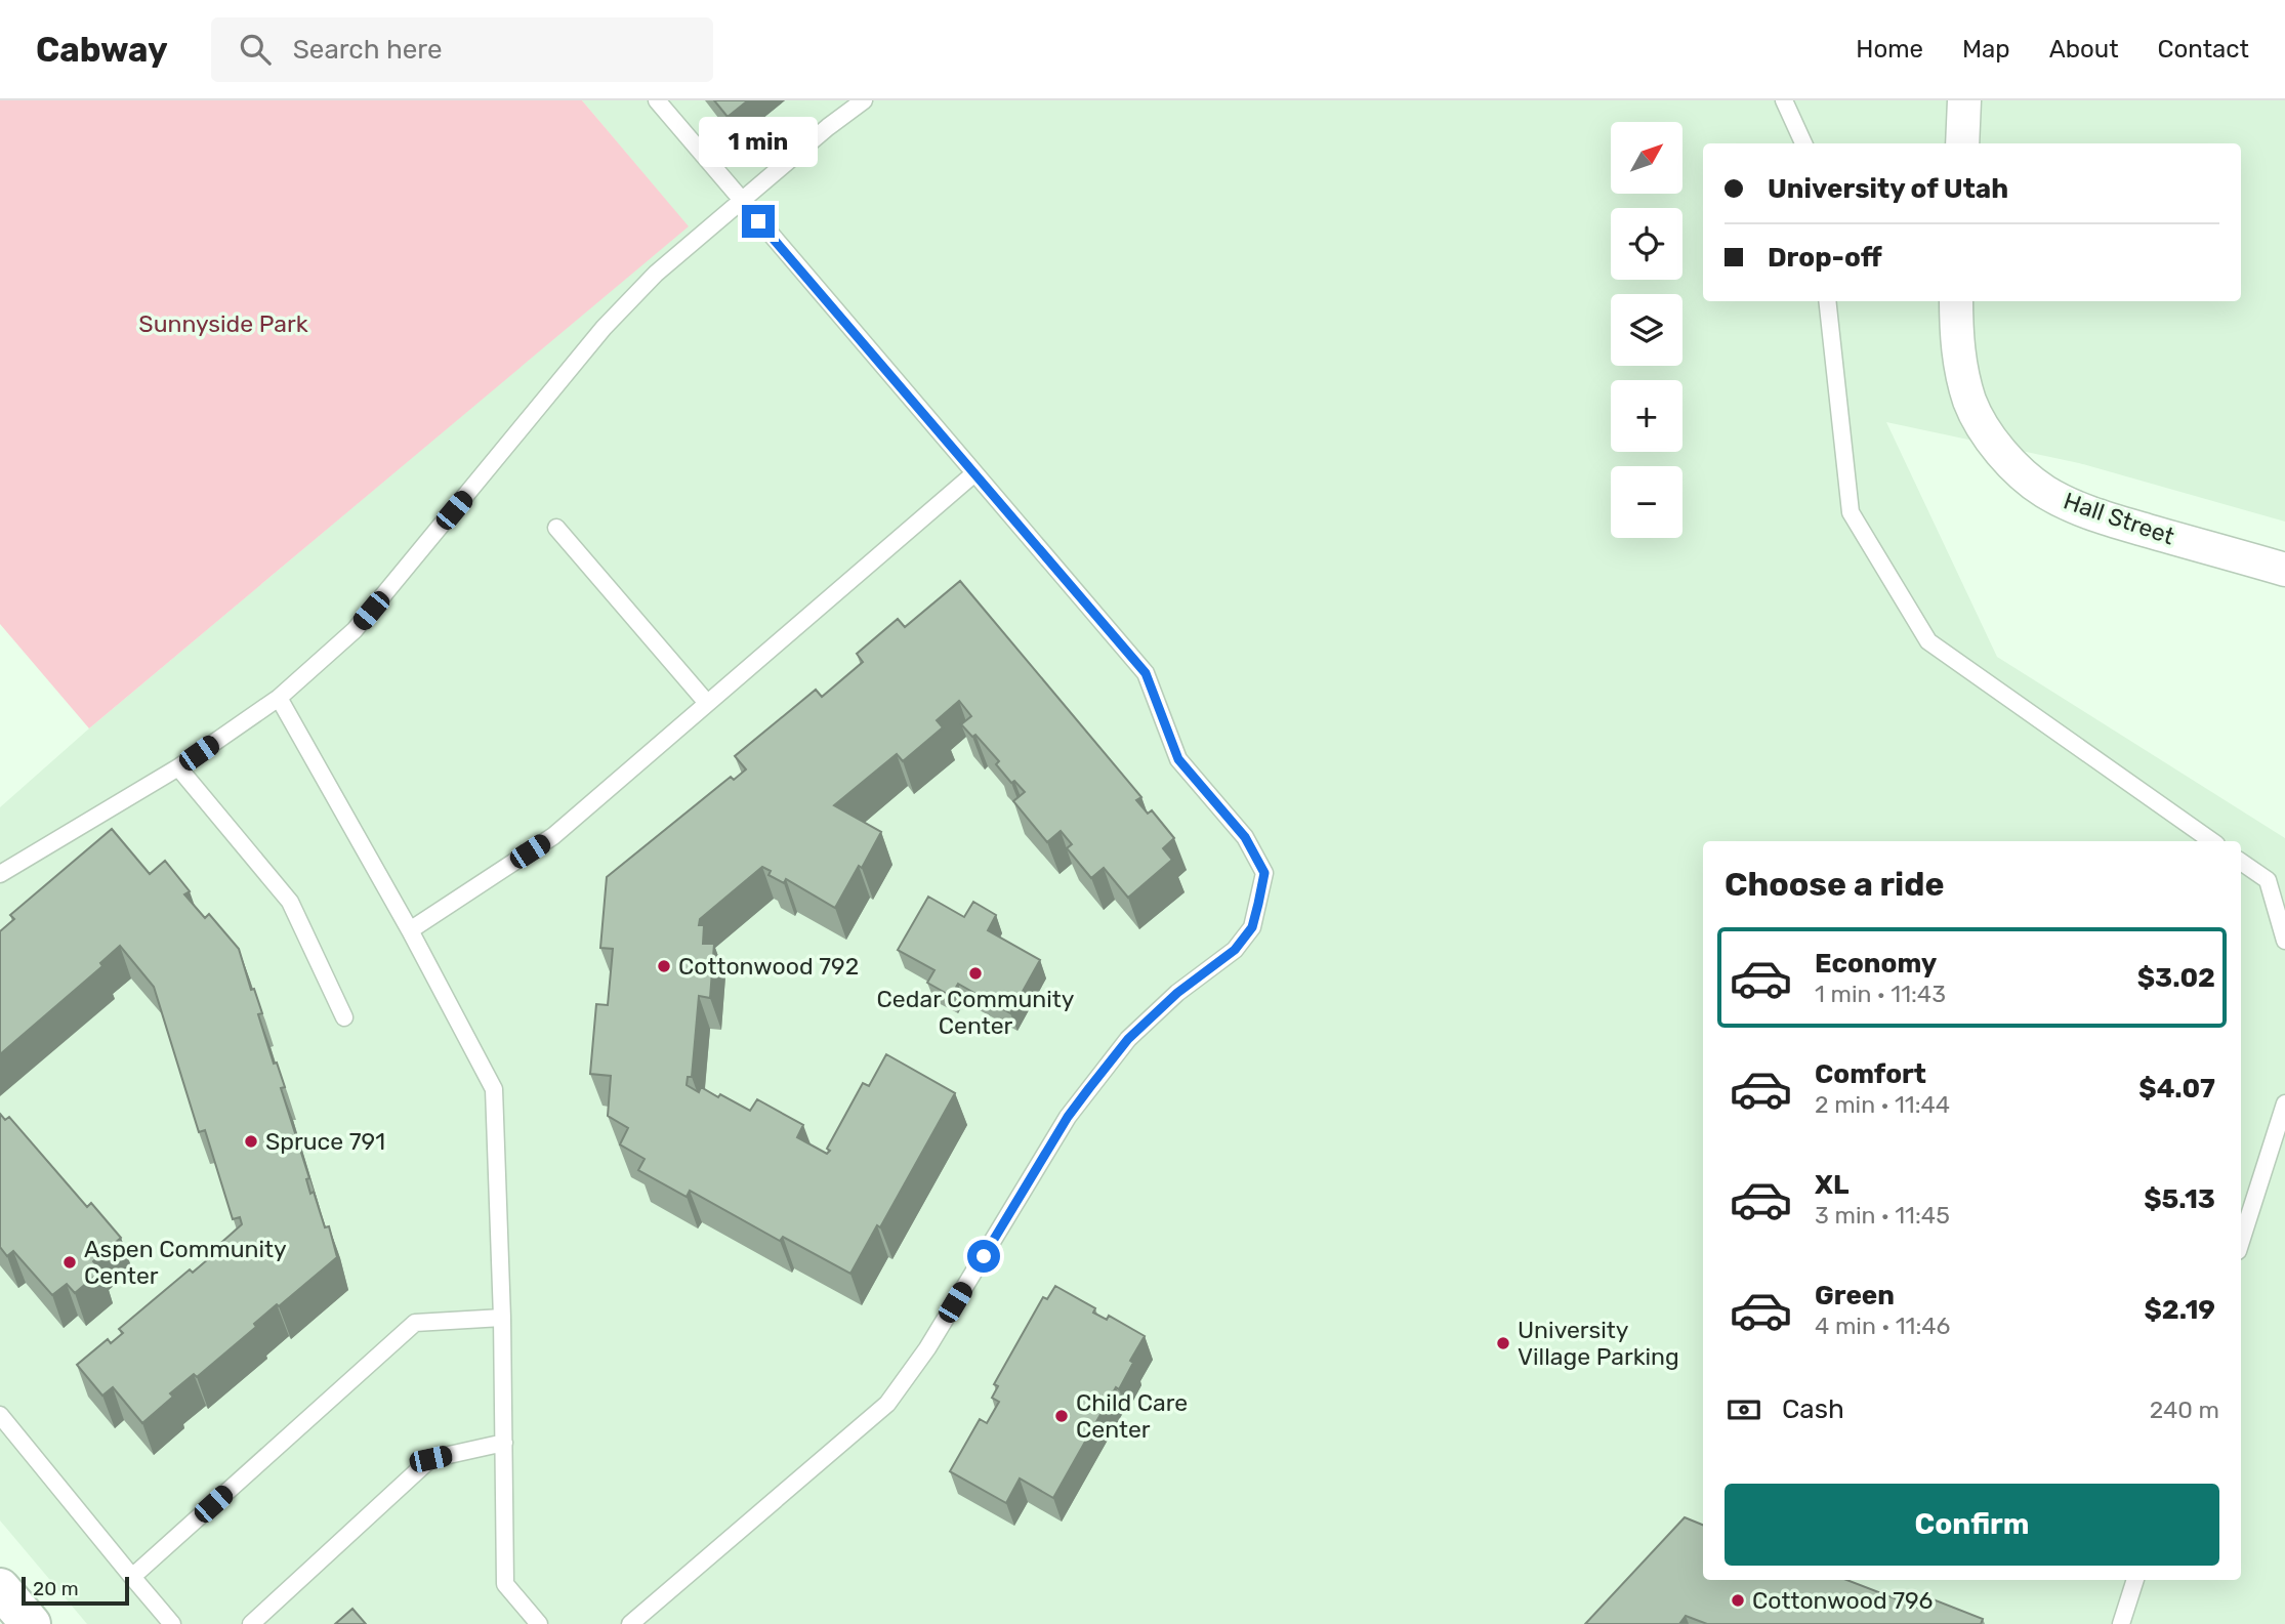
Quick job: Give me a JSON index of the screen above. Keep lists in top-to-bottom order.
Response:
{
  "streets": {
    "street": ["Hall Street"]
  },
  "parks": ["Sunnyside Park"],
  "places": [
    "Cottonwood 792",
    "Cedar Community Center",
    "Spruce 791",
    "Aspen Community Center",
    "University Village Parking",
    "Child Care Center",
    "Cottonwood 796"
  ],
  "scale_bar": "20 m",
  "north": "top right",
  "page": {
    "header": "Cabway",
    "search": "Search here",
    "nav": [
      "Home",
      "Map",
      "About",
      "Contact"
    ],
    "bubble": "1 min",
    "map_buttons": ["+", "−"],
    "banner": ["University of Utah", "Drop-off"],
    "heading": "Choose a ride",
    "list": [
      {
        "name": "Economy",
        "note": "1 min · 11:43",
        "value": "$3.02"
      },
      {
        "name": "Comfort",
        "note": "2 min · 11:44",
        "value": "$4.07"
      },
      {
        "name": "XL",
        "note": "3 min · 11:45",
        "value": "$5.13"
      },
      {
        "name": "Green",
        "note": "4 min · 11:46",
        "value": "$2.19"
      }
    ],
    "pay": ["Cash", "240 m"],
    "buttons": "Confirm",
    "scale": "20 m"
  }
}
